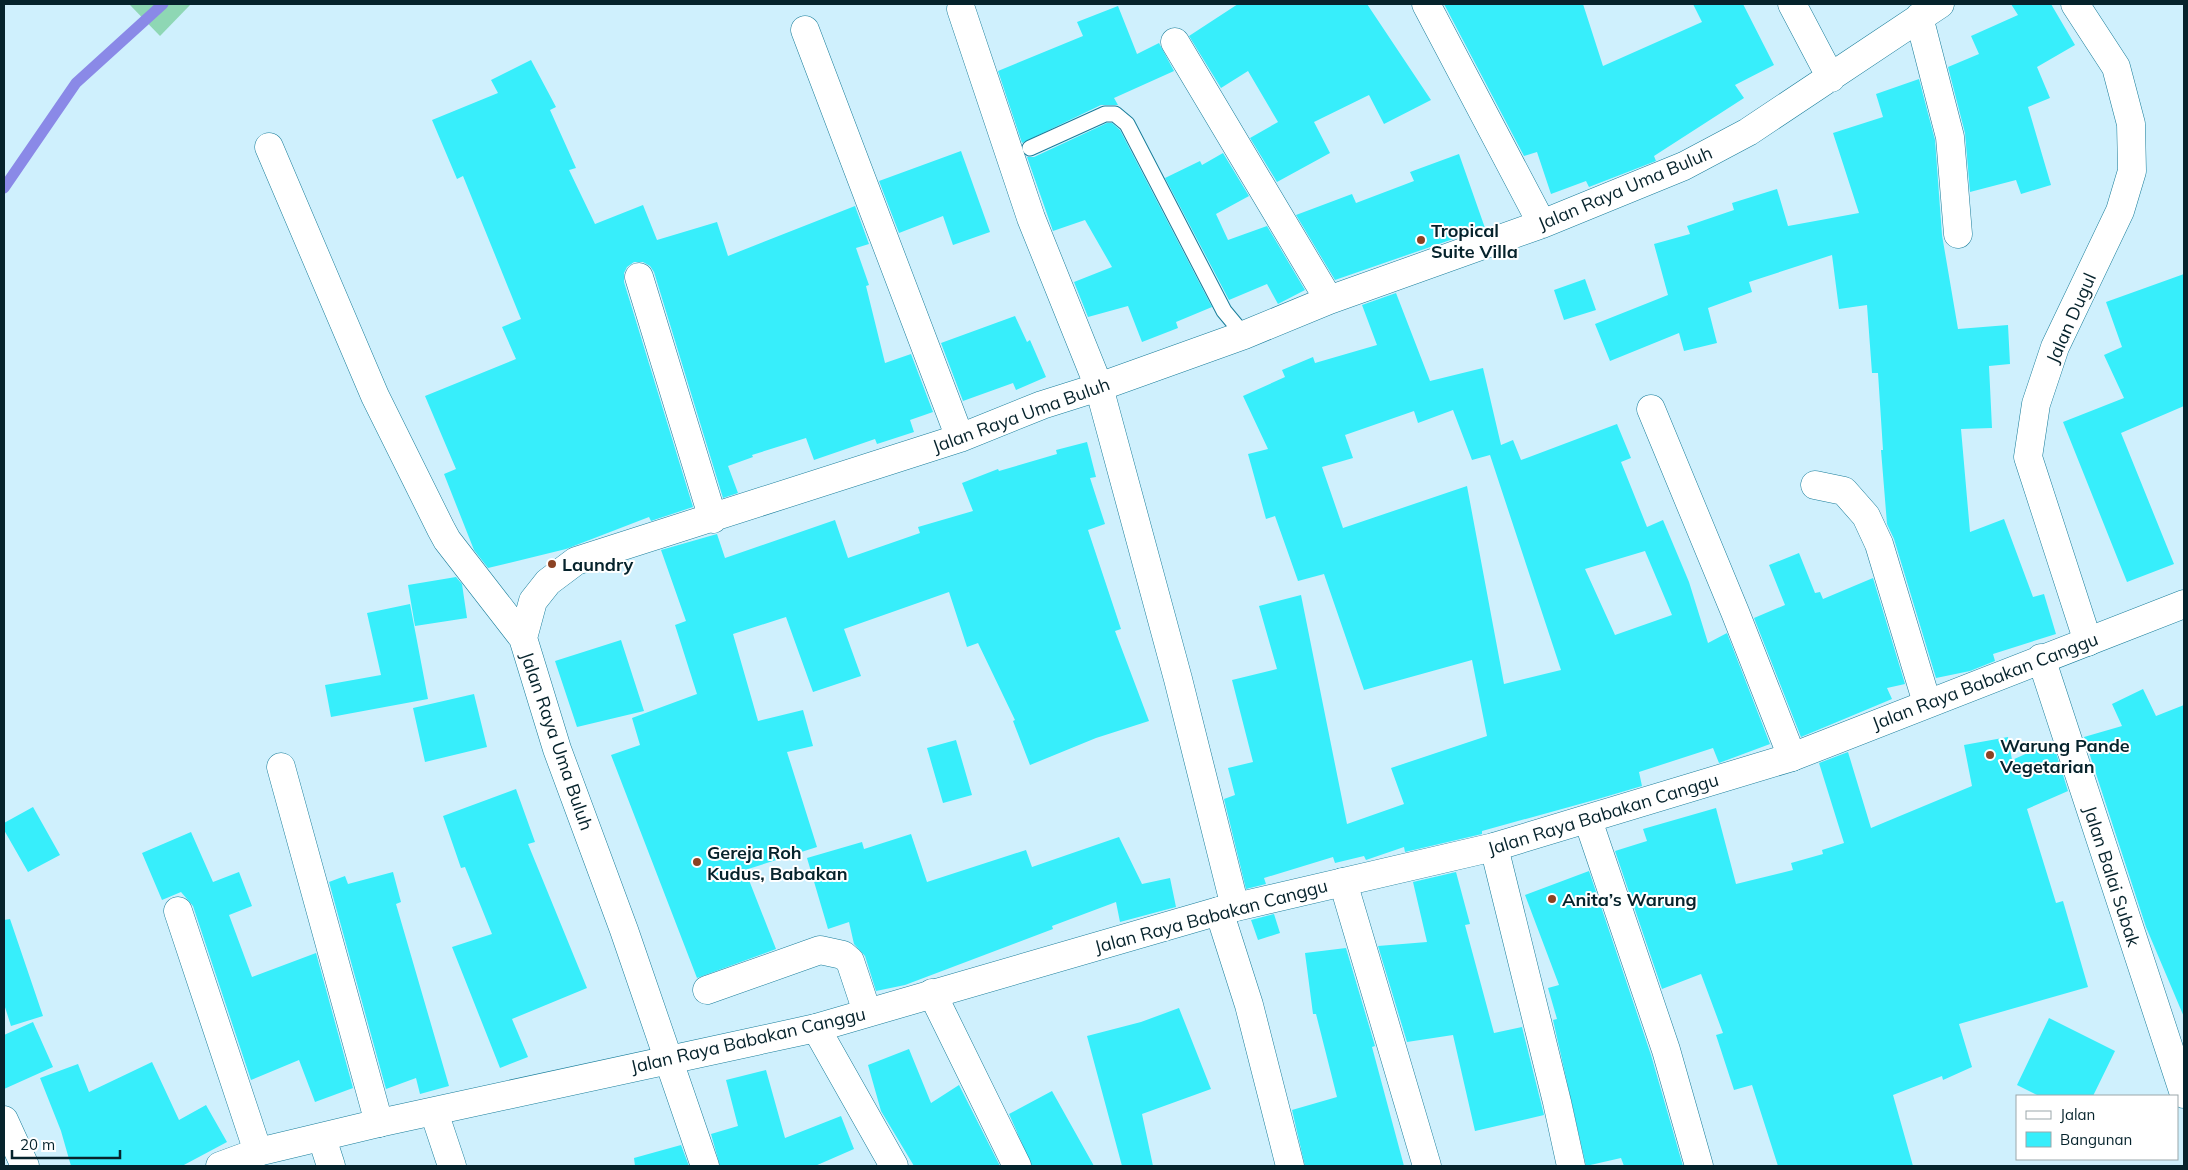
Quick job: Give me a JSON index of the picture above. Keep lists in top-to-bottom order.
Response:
{
  "streets": {
    "street": [
      "Jalan Raya Uma Buluh",
      "Jalan Dugul",
      "Jalan Raya Babakan Canggu",
      "Jalan Balai Subak"
    ]
  },
  "crossings": [
    ["Jalan Raya Uma Buluh", "Jalan Raya Babakan Canggu"],
    ["Jalan Dugul", "Jalan Raya Babakan Canggu"],
    ["Jalan Raya Babakan Canggu", "Jalan Balai Subak"]
  ],
  "places": [
    "Tropical Suite Villa",
    "Laundry",
    "Warung Pande Vegetarian",
    "Gereja Roh Kudus, Babakan",
    "Anita’s Warung"
  ],
  "legend": ["Jalan", "Bangunan"],
  "scale_bar": "20 m"
}
